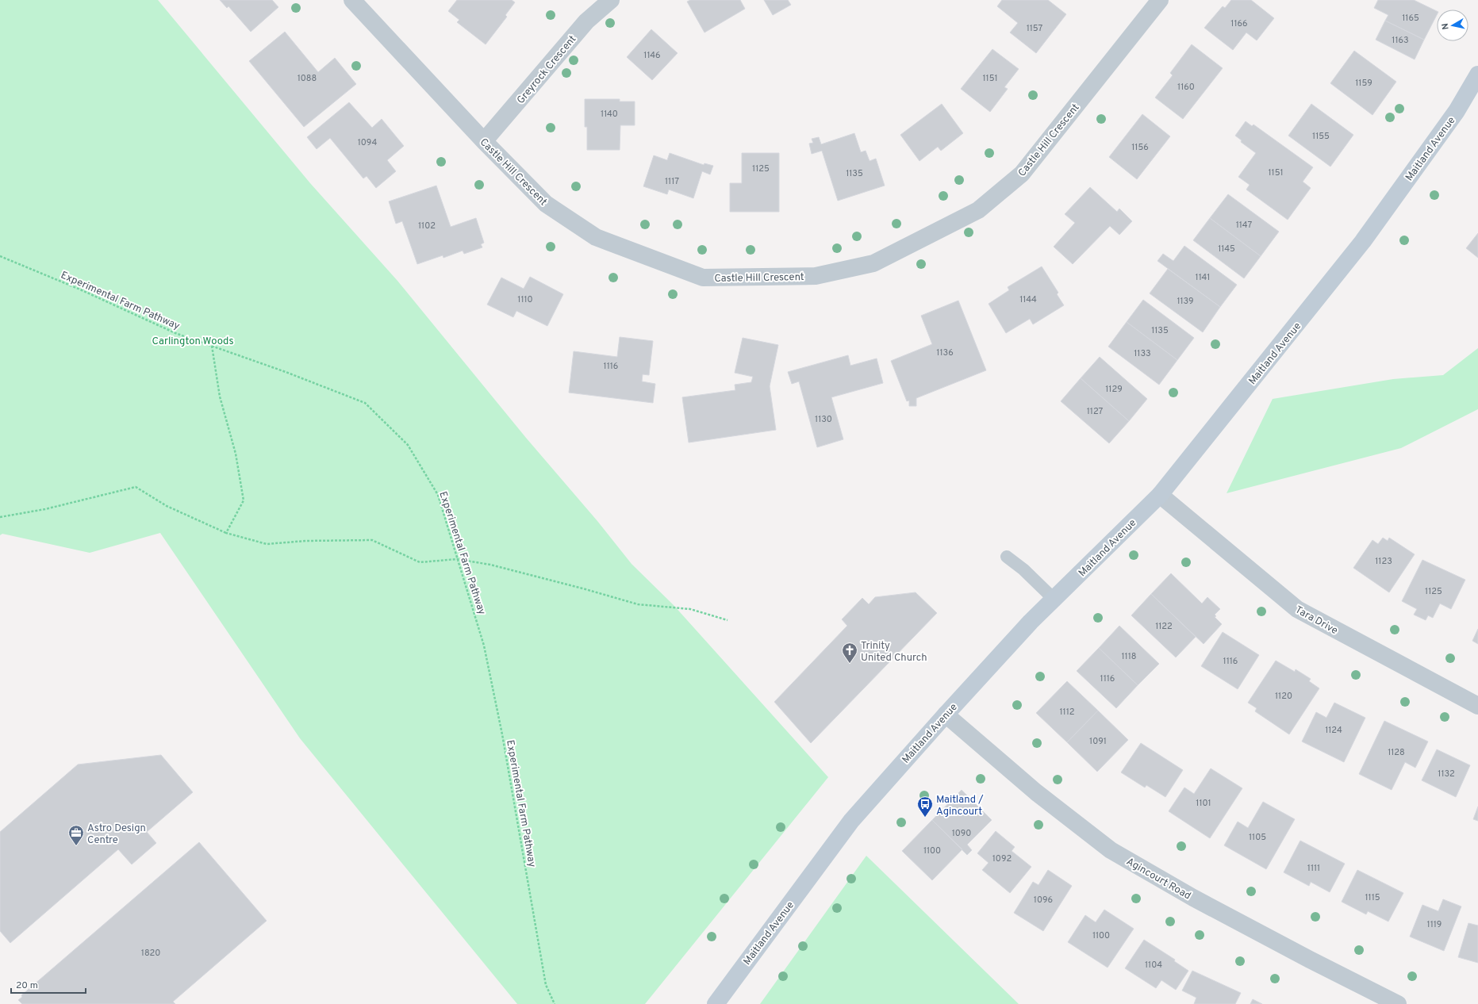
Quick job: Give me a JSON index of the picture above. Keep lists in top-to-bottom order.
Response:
{
  "streets": {
    "main road": ["Maitland Avenue"],
    "street": [
      "Greyrock Crescent",
      "Castle Hill Crescent",
      "Tara Drive",
      "Agincourt Road"
    ],
    "path": ["Experimental Farm Pathway"]
  },
  "crossings": [
    ["Greyrock Crescent", "Castle Hill Crescent"],
    ["Maitland Avenue", "Tara Drive"],
    ["Maitland Avenue", "Agincourt Road"]
  ],
  "parks": ["Carlington Woods"],
  "places": {
    "church": ["Trinity United Church"],
    "bus stop": ["Maitland / Agincourt"],
    "office": ["Astro Design Centre"]
  },
  "house_numbers": [
    "1165",
    "1166",
    "1157",
    "1163",
    "1146",
    "1088",
    "1151",
    "1159",
    "1160",
    "1140",
    "1155",
    "1094",
    "1156",
    "1125",
    "1151",
    "1135",
    "1117",
    "1147",
    "1102",
    "1145",
    "1141",
    "1110",
    "1144",
    "1139",
    "1135",
    "1136",
    "1133",
    "1116",
    "1129",
    "1127",
    "1130",
    "1123",
    "1125",
    "1122",
    "1118",
    "1116",
    "1116",
    "1120",
    "1112",
    "1124",
    "1091",
    "1128",
    "1132",
    "1101",
    "1090",
    "1105",
    "1100",
    "1092",
    "1111",
    "1115",
    "1096",
    "1119",
    "1100",
    "1820",
    "1104"
  ],
  "scale_bar": "20 m",
  "north": "left"
}
